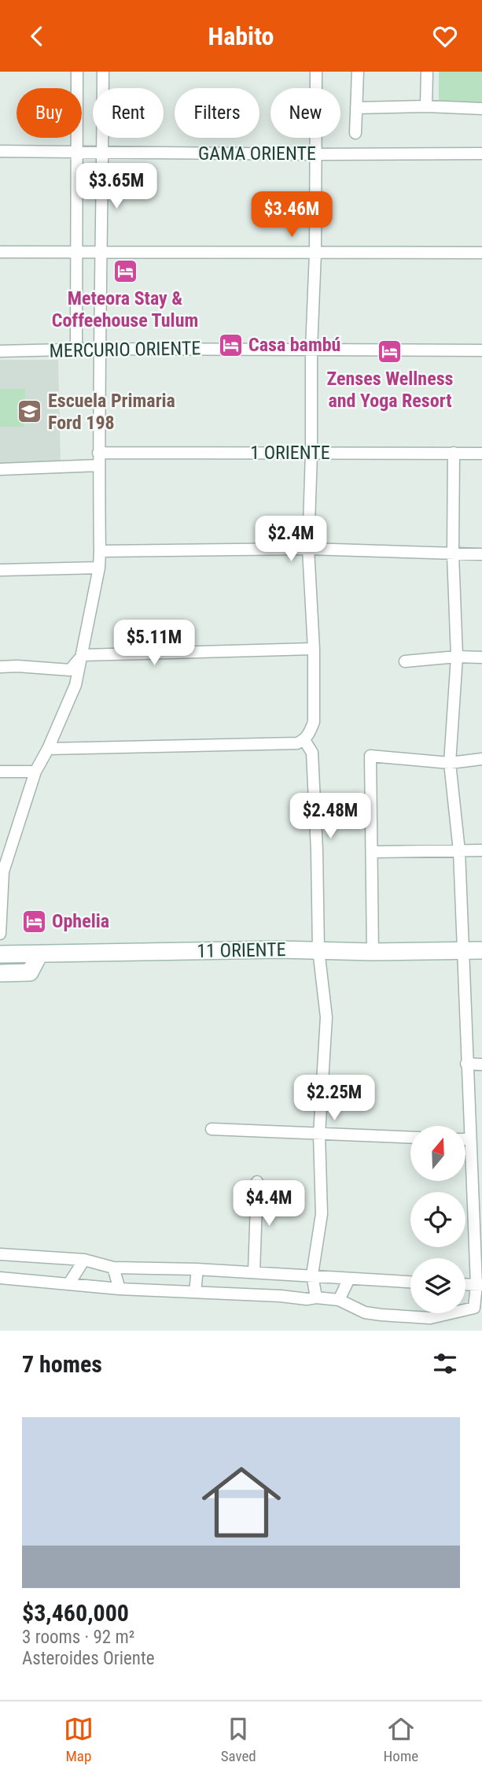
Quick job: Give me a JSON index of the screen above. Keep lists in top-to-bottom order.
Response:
{
  "streets": {
    "street": [
      "GAMA ORIENTE",
      "MERCURIO ORIENTE",
      "1 ORIENTE",
      "11 ORIENTE"
    ]
  },
  "places": {
    "hotel": [
      "Meteora Stay & Coffeehouse Tulum",
      "Casa bambú",
      "Zenses Wellness and Yoga Resort",
      "Ophelia"
    ],
    "school or university": ["Escuela Primaria Ford 198"]
  },
  "north": "top",
  "page": {
    "header": "Habito",
    "chip": [
      "Buy",
      "Rent",
      "Filters",
      "New"
    ],
    "price": [
      "$3.65M",
      "$3.46M",
      "$2.4M",
      "$5.11M",
      "$2.48M",
      "$2.25M",
      "$4.4M"
    ],
    "heading": "7 homes",
    "list": [
      {
        "name": "$3,460,000",
        "note": "3 rooms · 92 m² · Asteroides Oriente"
      }
    ],
    "tabs": ["Map", "Saved", "Home"]
  }
}
